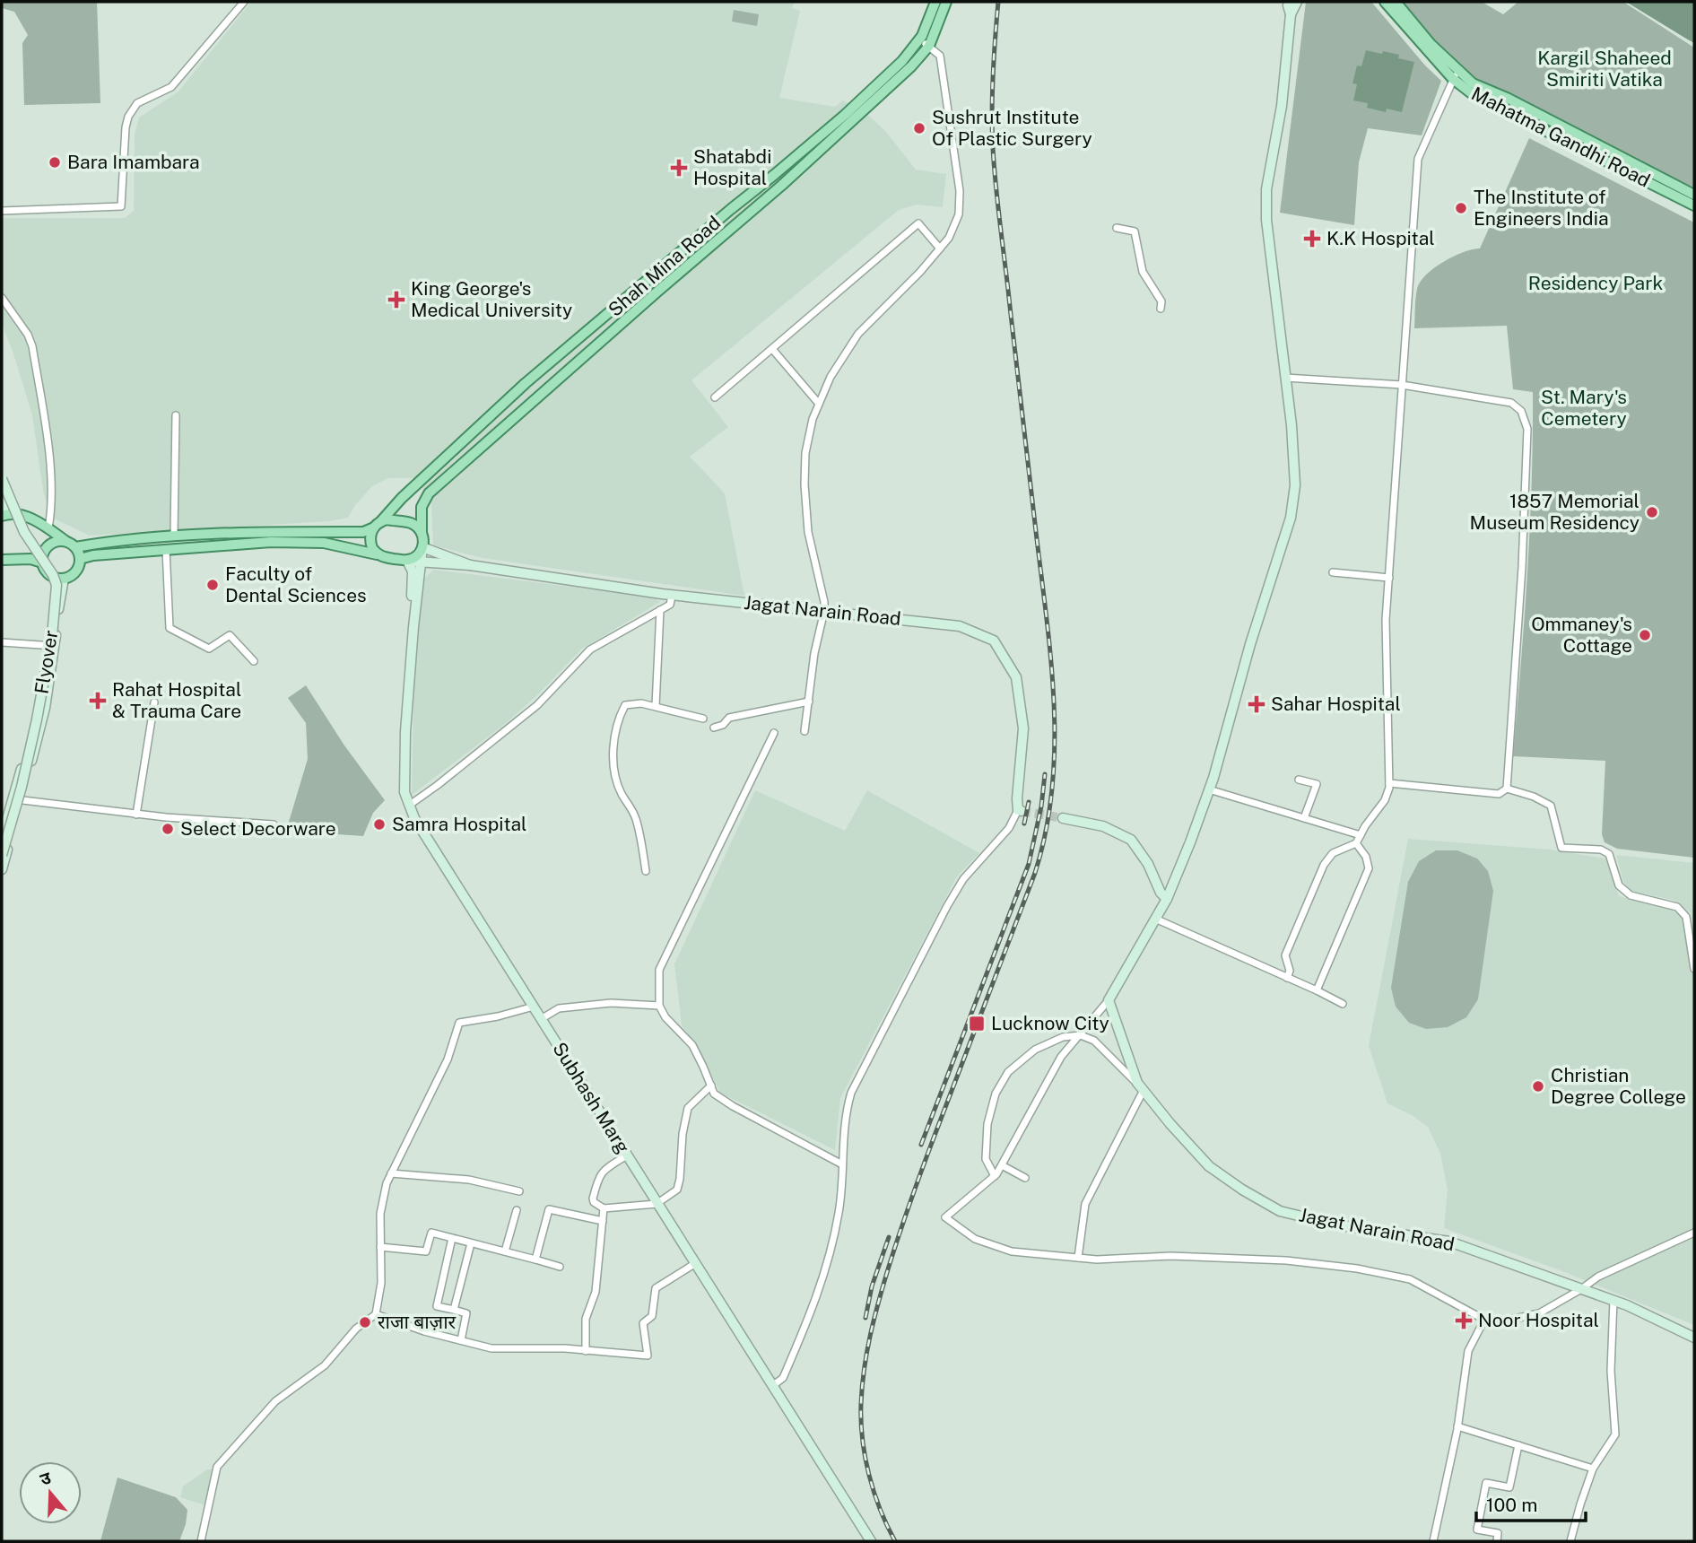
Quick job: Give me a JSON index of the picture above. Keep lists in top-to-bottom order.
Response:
{
  "streets": {
    "main road": ["Mahatma Gandhi Road", "Shah Mina Road"],
    "street": ["Jagat Narain Road", "Flyover", "Subhash Marg"]
  },
  "crossings": [
    ["Shah Mina Road", "Jagat Narain Road"],
    ["Shah Mina Road", "Subhash Marg"],
    ["Jagat Narain Road", "Subhash Marg"]
  ],
  "parks": ["Kargil Shaheed Smiriti Vatika", "Residency Park", "St. Mary's Cemetery"],
  "places": {
    "other": [
      "Sushrut Institute Of Plastic Surgery",
      "Bara Imambara",
      "The Institute of Engineers India",
      "1857 Memorial Museum Residency",
      "Faculty of Dental Sciences",
      "Ommaney's Cottage",
      "Samra Hospital",
      "Select Decorware",
      "Christian Degree College",
      "राजा बाज़ार"
    ],
    "health": [
      "Shatabdi Hospital",
      "K.K Hospital",
      "King George's Medical University",
      "Rahat Hospital & Trauma Care",
      "Sahar Hospital",
      "Noor Hospital"
    ],
    "transit": ["Lucknow City"]
  },
  "scale_bar": "100 m",
  "north": "top"
}
